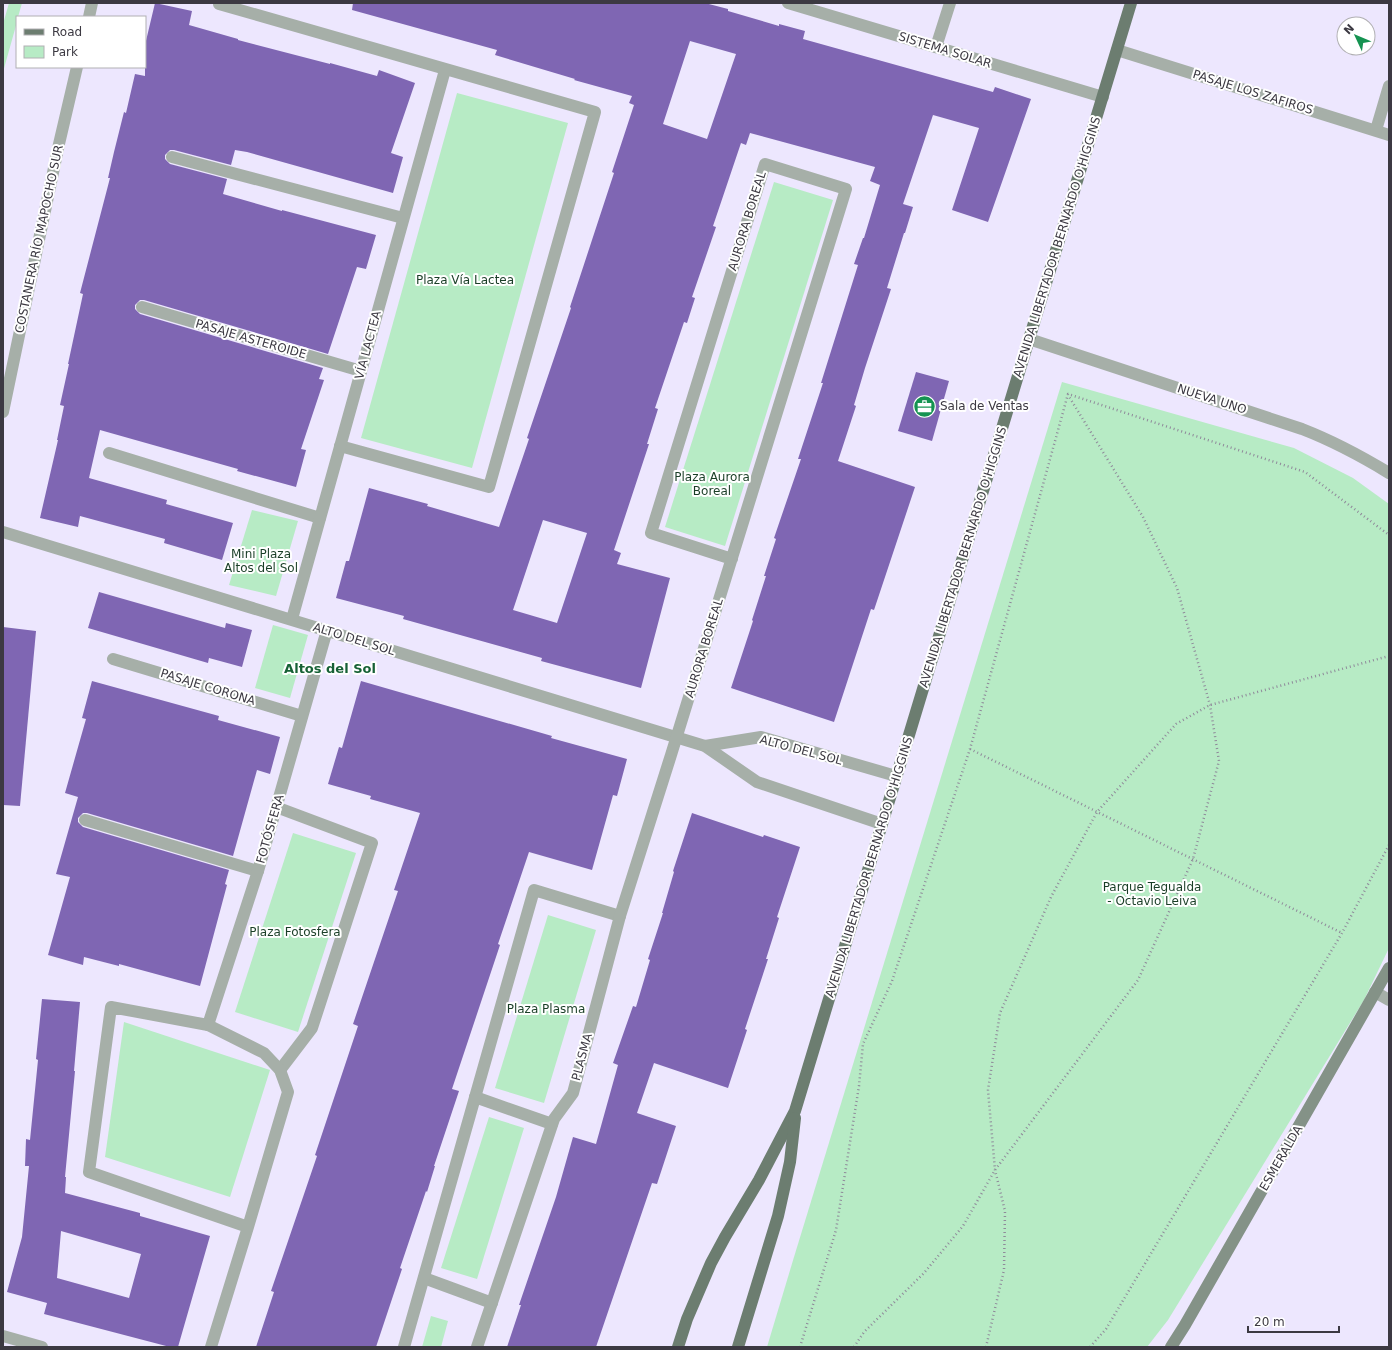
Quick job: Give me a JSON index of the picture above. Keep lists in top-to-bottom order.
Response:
{
  "streets": {
    "main road": ["AVENIDA LIBERTADOR BERNARDO O'HIGGINS"],
    "street": [
      "SISTEMA SOLAR",
      "PASAJE LOS ZAFIROS",
      "AURORA BOREAL",
      "COSTANERA RÍO MAPOCHO SUR",
      "PASAJE ASTEROIDE",
      "VÍA LACTEA",
      "NUEVA UNO",
      "ALTO DEL SOL",
      "PASAJE CORONA",
      "FOTÓSFERA",
      "PLASMA",
      "ESMERALDA"
    ]
  },
  "crossings": [
    ["SISTEMA SOLAR", "AVENIDA LIBERTADOR BERNARDO O'HIGGINS"],
    ["PASAJE LOS ZAFIROS", "AVENIDA LIBERTADOR BERNARDO O'HIGGINS"],
    ["AURORA BOREAL", "ALTO DEL SOL"],
    ["AURORA BOREAL", "PLASMA"],
    ["AVENIDA LIBERTADOR BERNARDO O'HIGGINS", "NUEVA UNO"],
    ["AVENIDA LIBERTADOR BERNARDO O'HIGGINS", "ALTO DEL SOL"],
    ["PASAJE ASTEROIDE", "VÍA LACTEA"],
    ["VÍA LACTEA", "ALTO DEL SOL"],
    ["ALTO DEL SOL", "FOTÓSFERA"],
    ["ALTO DEL SOL", "PLASMA"],
    ["PASAJE CORONA", "FOTÓSFERA"]
  ],
  "districts": ["Altos del Sol"],
  "parks": [
    "Plaza Vía Lactea",
    "Plaza Aurora Boreal",
    "Mini Plaza Altos del Sol",
    "Parque Tegualda - Octavio Leiva",
    "Plaza Fotosfera",
    "Plaza Plasma"
  ],
  "places": {
    "office": ["Sala de Ventas"]
  },
  "legend": ["Road", "Park"],
  "scale_bar": "20 m",
  "north": "top left"
}
